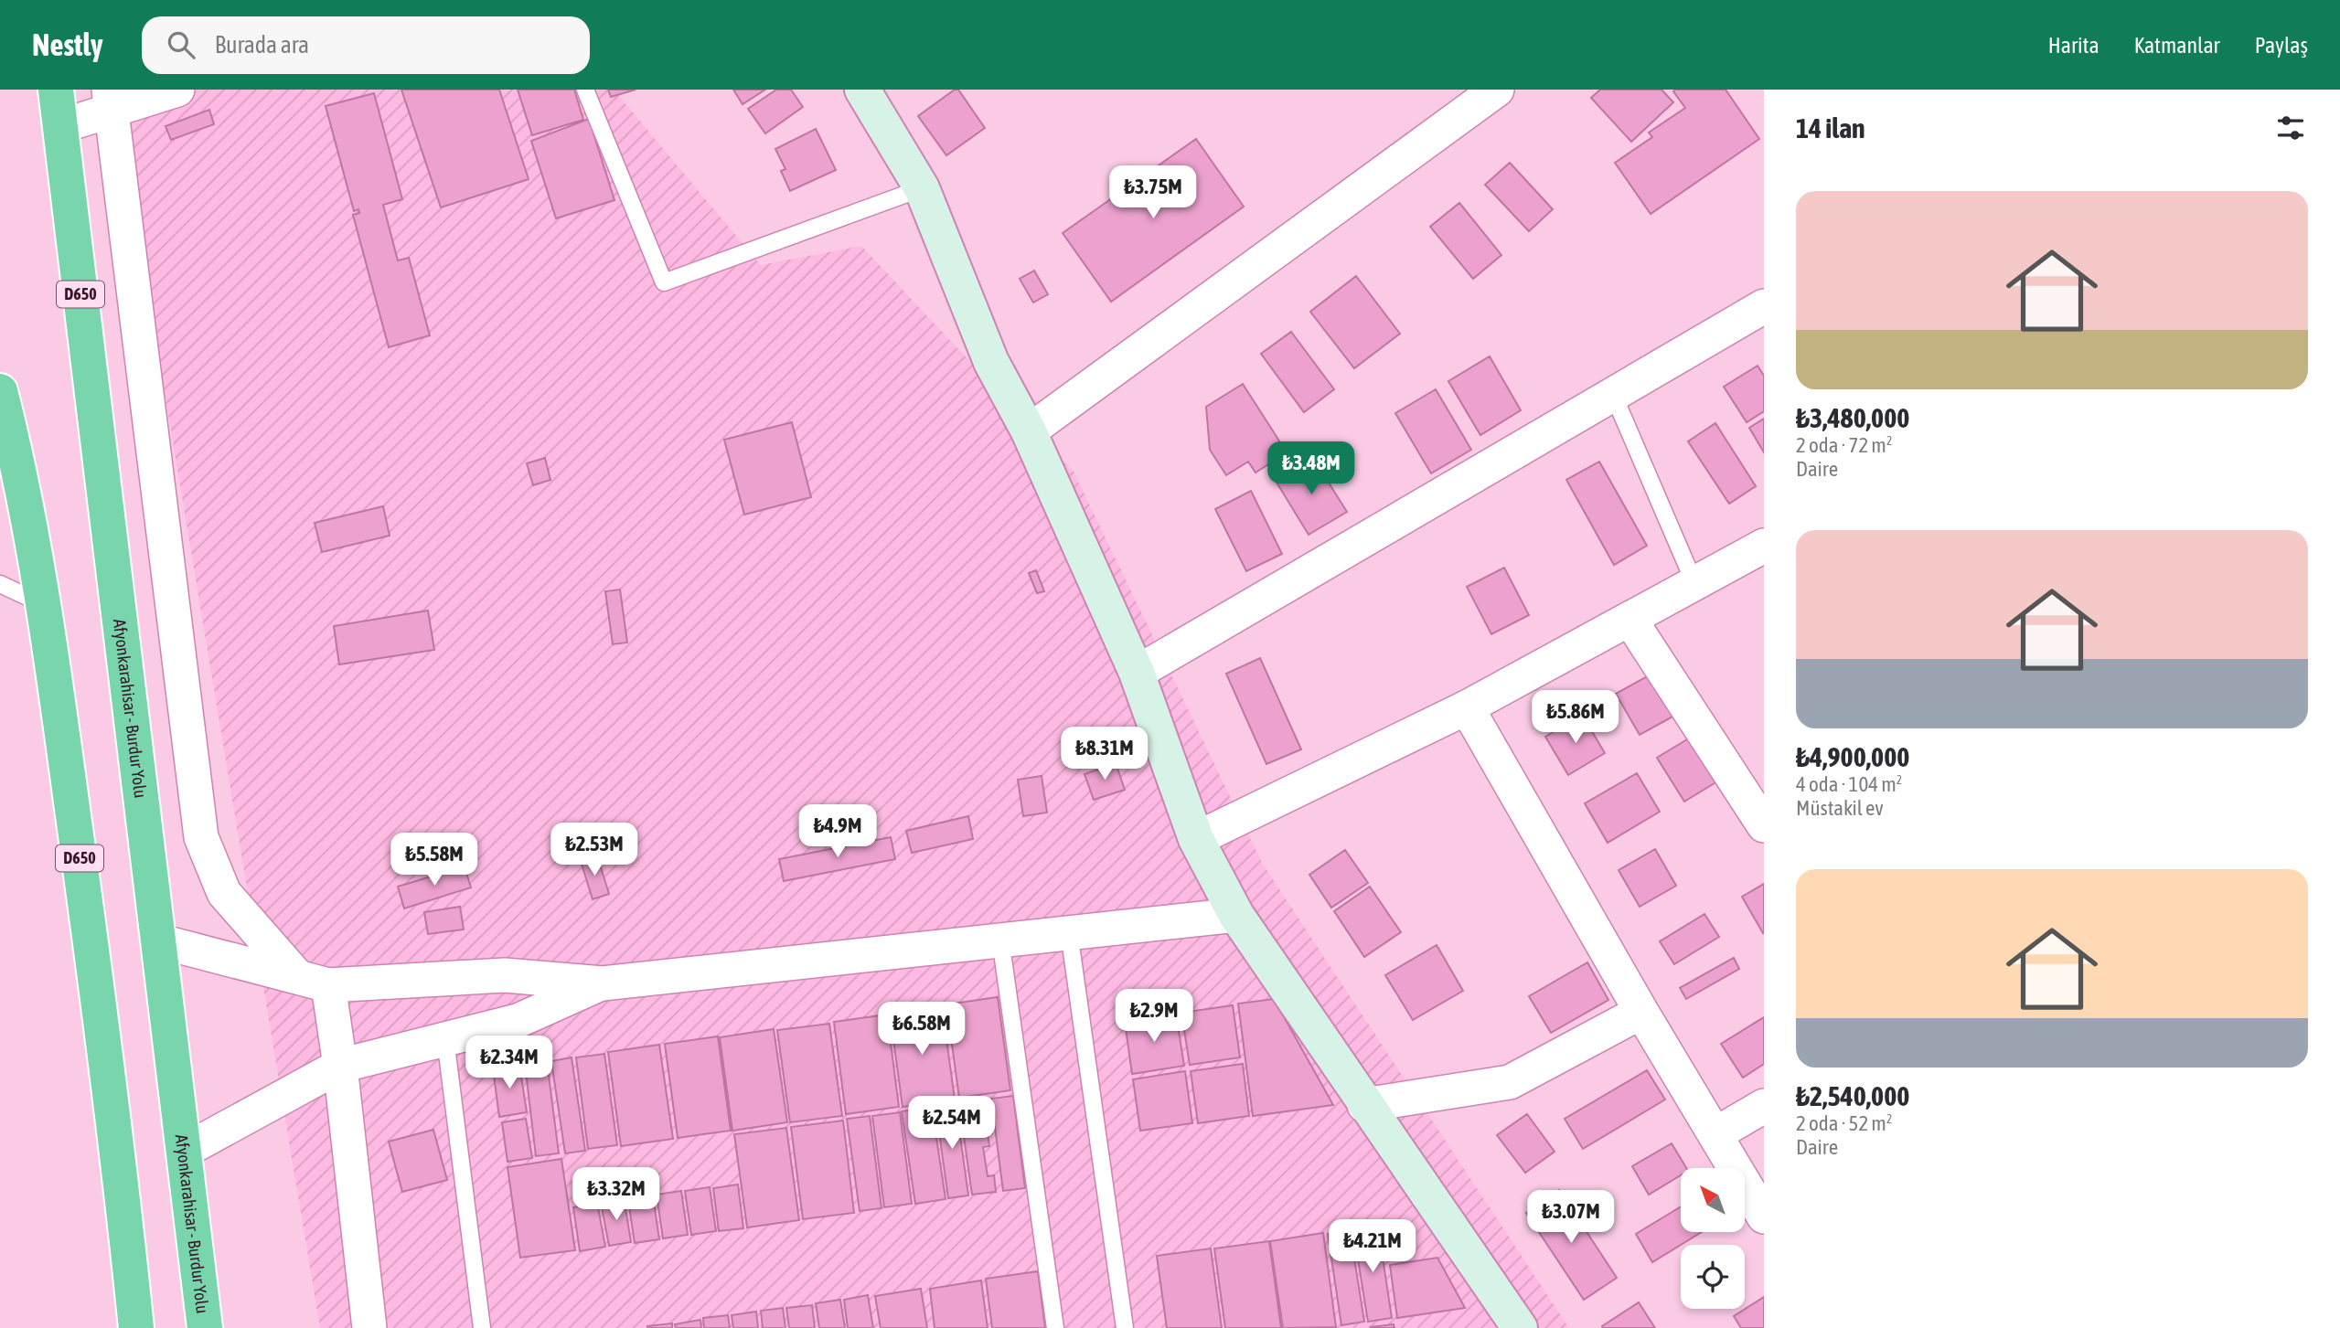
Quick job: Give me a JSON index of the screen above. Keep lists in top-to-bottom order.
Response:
{
  "streets": {
    "highway": ["D650", "Afyonkarahisar - Burdur Yolu"]
  },
  "north": "top left",
  "page": {
    "header": "Nestly",
    "search": "Burada ara",
    "nav": ["Harita", "Katmanlar", "Paylaş"],
    "heading": "14 ilan",
    "price": [
      "₺3.75M",
      "₺3.48M",
      "₺5.86M",
      "₺8.31M",
      "₺4.9M",
      "₺2.53M",
      "₺5.58M",
      "₺2.9M",
      "₺6.58M",
      "₺2.34M",
      "₺2.54M",
      "₺3.32M",
      "₺3.07M",
      "₺4.21M"
    ],
    "list": [
      {
        "name": "₺3,480,000",
        "note": "2 oda · 72 m² · Daire"
      },
      {
        "name": "₺4,900,000",
        "note": "4 oda · 104 m² · Müstakil ev"
      },
      {
        "name": "₺2,540,000",
        "note": "2 oda · 52 m² · Daire"
      }
    ]
  }
}
